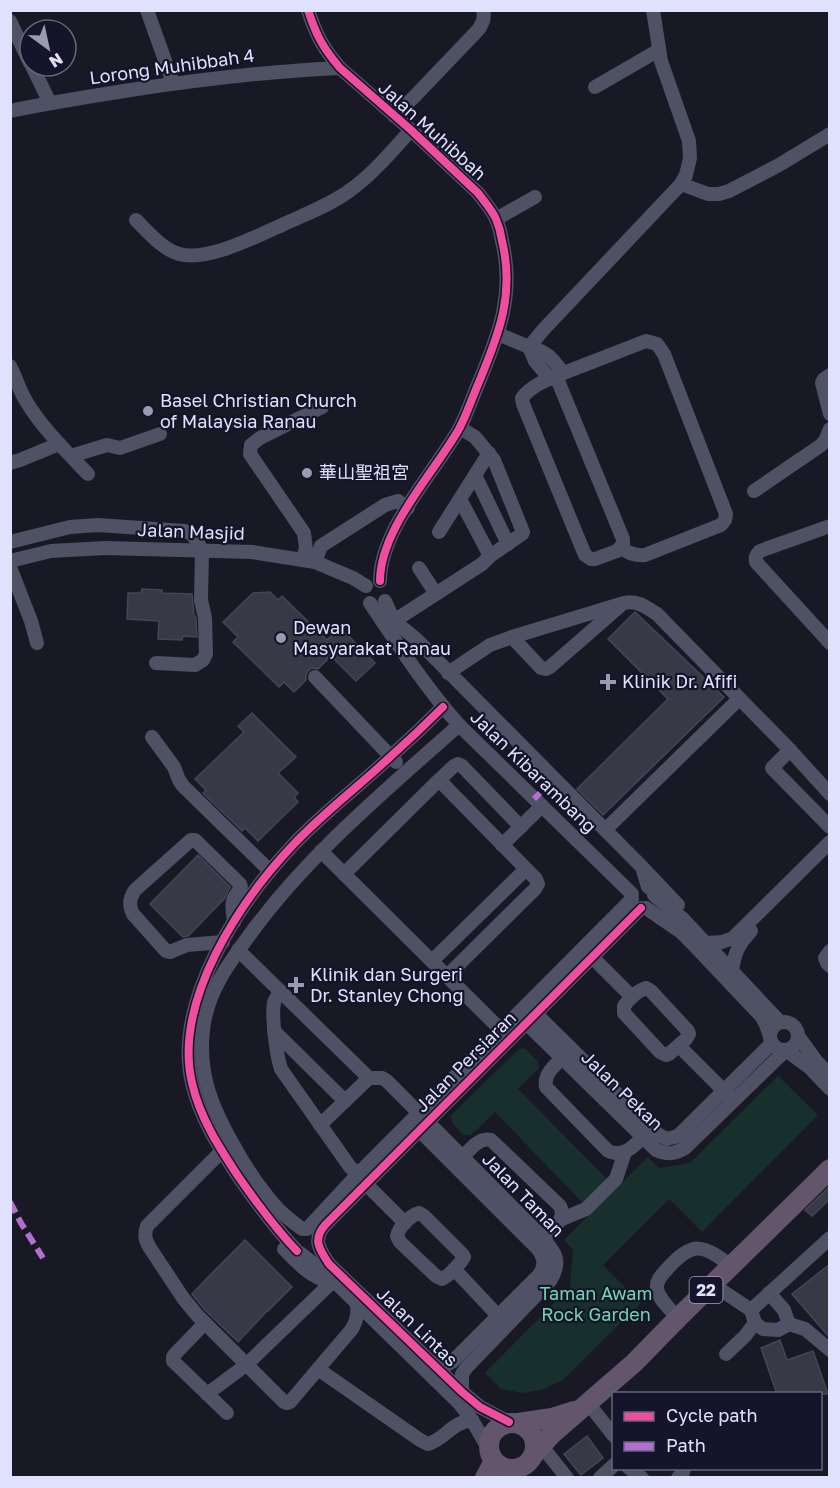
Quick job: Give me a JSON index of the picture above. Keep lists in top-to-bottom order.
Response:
{
  "streets": {
    "highway": ["22"],
    "street": [
      "Lorong Muhibbah 4",
      "Jalan Muhibbah",
      "Jalan Masjid",
      "Jalan Kibarambang",
      "Jalan Persiaran",
      "Jalan Pekan",
      "Jalan Taman",
      "Jalan Lintas"
    ]
  },
  "crossings": [
    ["Lorong Muhibbah 4", "Jalan Muhibbah"],
    ["Jalan Muhibbah", "Jalan Masjid"],
    ["Jalan Muhibbah", "Jalan Kibarambang"],
    ["Jalan Masjid", "Jalan Kibarambang"],
    ["Jalan Kibarambang", "Jalan Persiaran"],
    ["Jalan Kibarambang", "Jalan Pekan"],
    ["Jalan Persiaran", "Jalan Pekan"],
    ["Jalan Persiaran", "Jalan Taman"],
    ["Jalan Persiaran", "Jalan Lintas"],
    ["Jalan Taman", "Jalan Lintas"],
    ["22", "Jalan Lintas"]
  ],
  "parks": ["Taman Awam Rock Garden"],
  "places": {
    "other": ["Basel Christian Church of Malaysia Ranau", "華山聖祖宮", "Dewan Masyarakat Ranau"],
    "health": ["Klinik Dr. Afifi", "Klinik dan Surgeri Dr. Stanley Chong"]
  },
  "legend": ["Cycle path", "Path"],
  "north": "bottom right"
}
